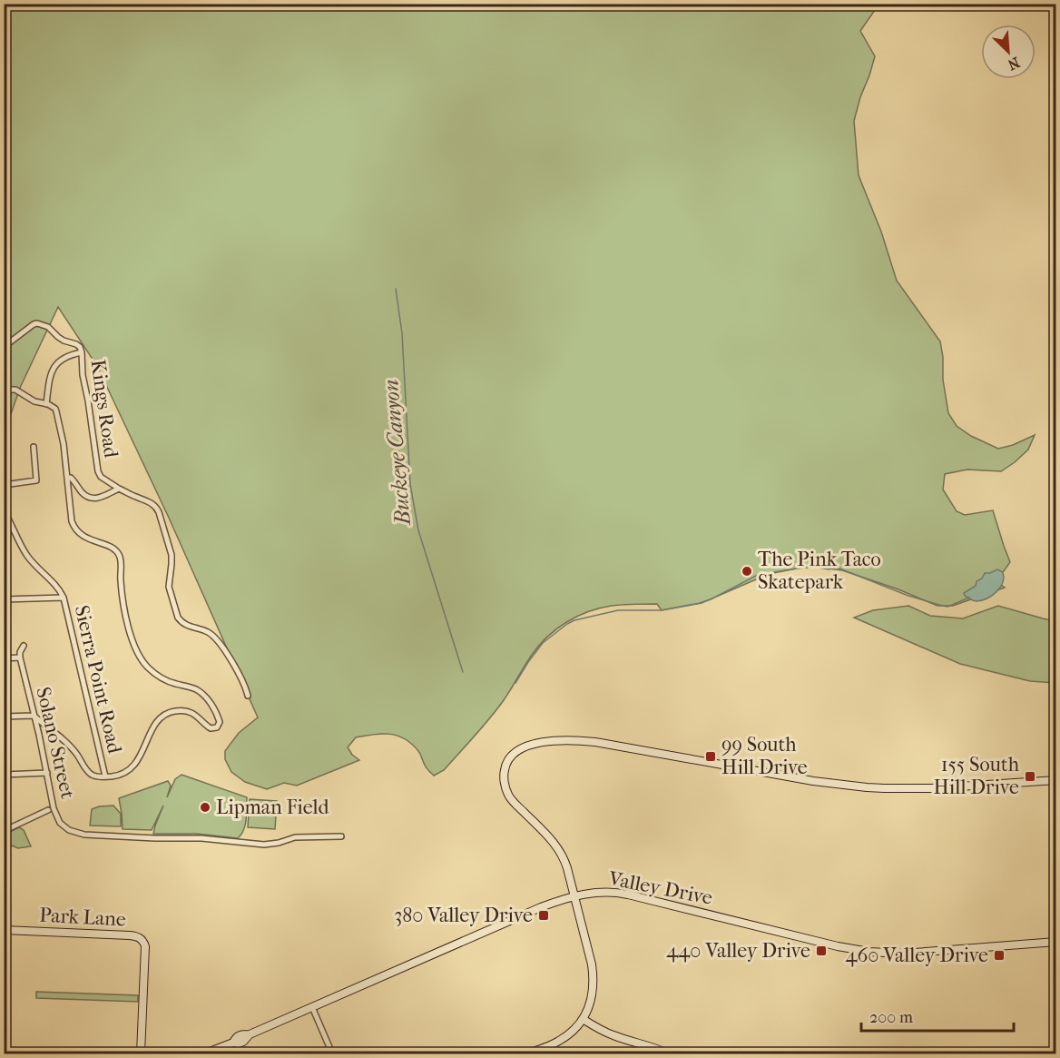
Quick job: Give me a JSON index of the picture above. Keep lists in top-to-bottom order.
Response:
{
  "streets": {
    "street": [
      "Kings Road",
      "Sierra Point Road",
      "Solano Street",
      "Valley Drive",
      "Park Lane"
    ]
  },
  "water": ["Buckeye Canyon"],
  "places": {
    "other": ["The Pink Taco Skatepark", "Lipman Field"],
    "transit": [
      "99 South Hill Drive",
      "155 South Hill Drive",
      "380 Valley Drive",
      "440 Valley Drive",
      "460 Valley Drive"
    ]
  },
  "scale_bar": "200 m",
  "north": "bottom right"
}
